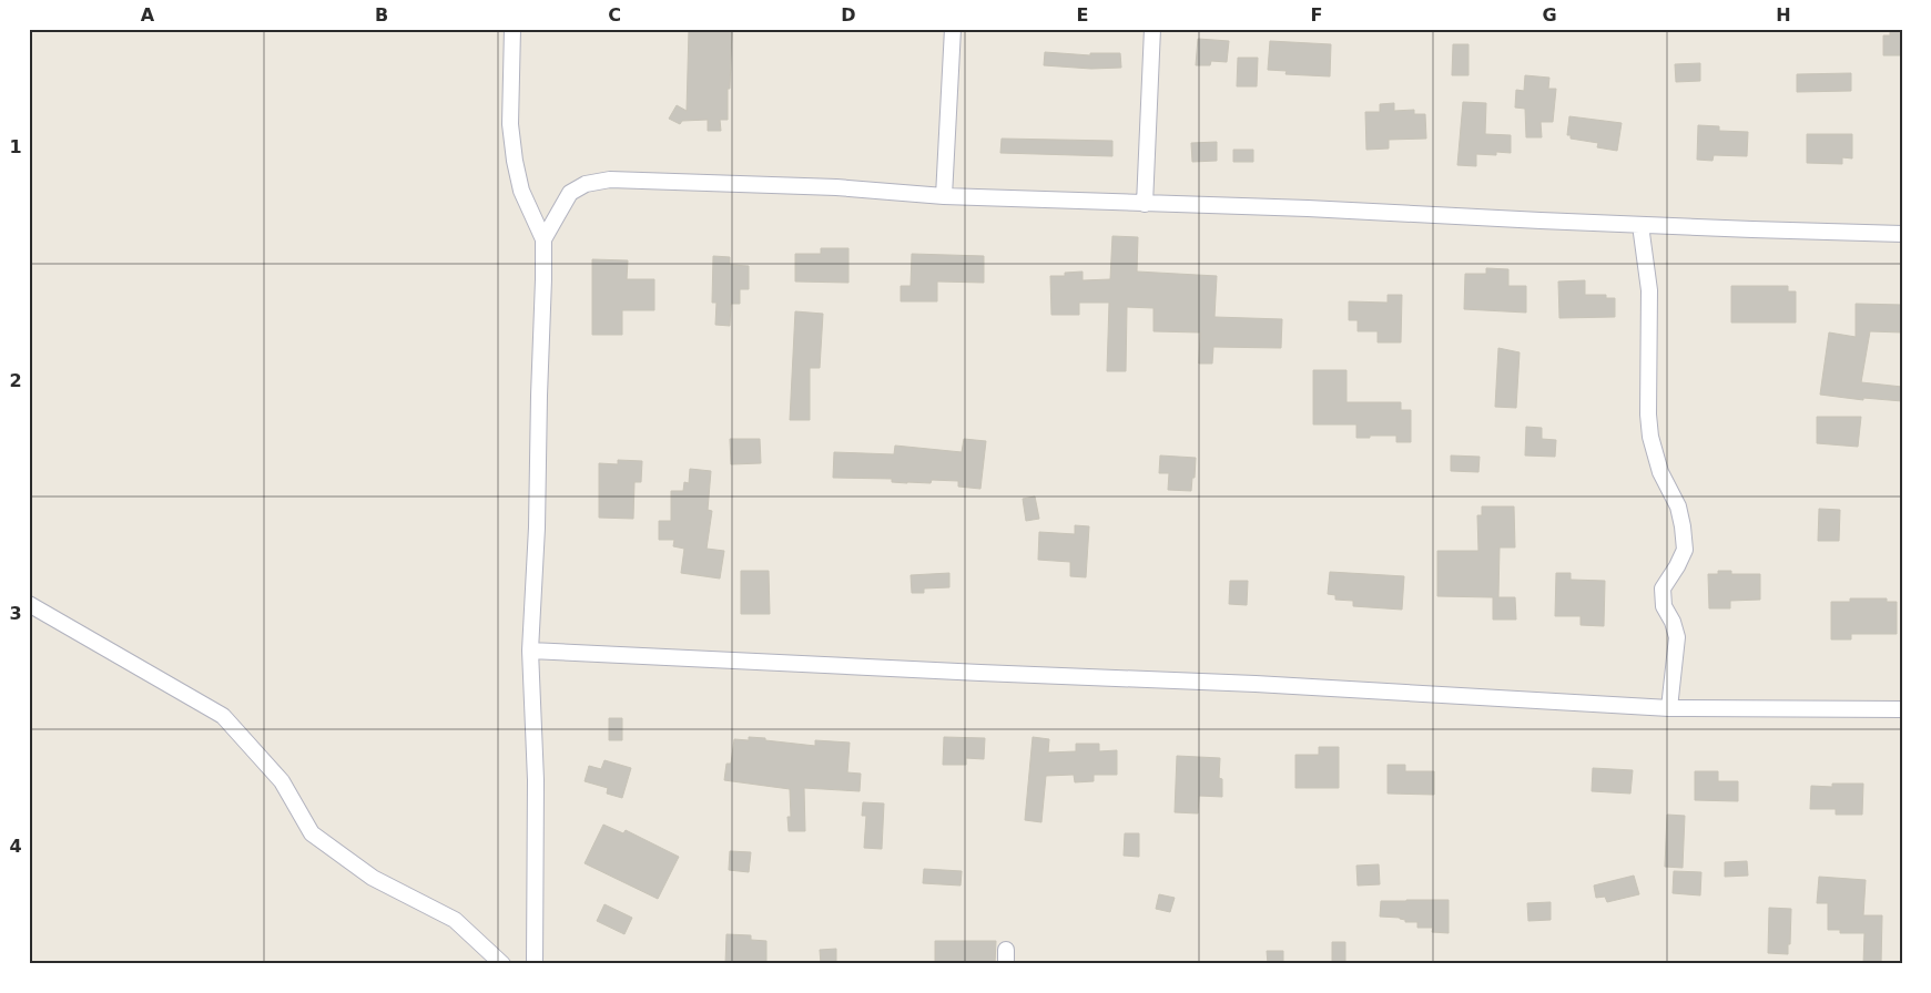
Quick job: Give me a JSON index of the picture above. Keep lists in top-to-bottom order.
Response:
{
  "grid": {
    "columns": [
      "A",
      "B",
      "C",
      "D",
      "E",
      "F",
      "G",
      "H"
    ],
    "rows": [
      "1",
      "2",
      "3",
      "4"
    ]
  }
}
